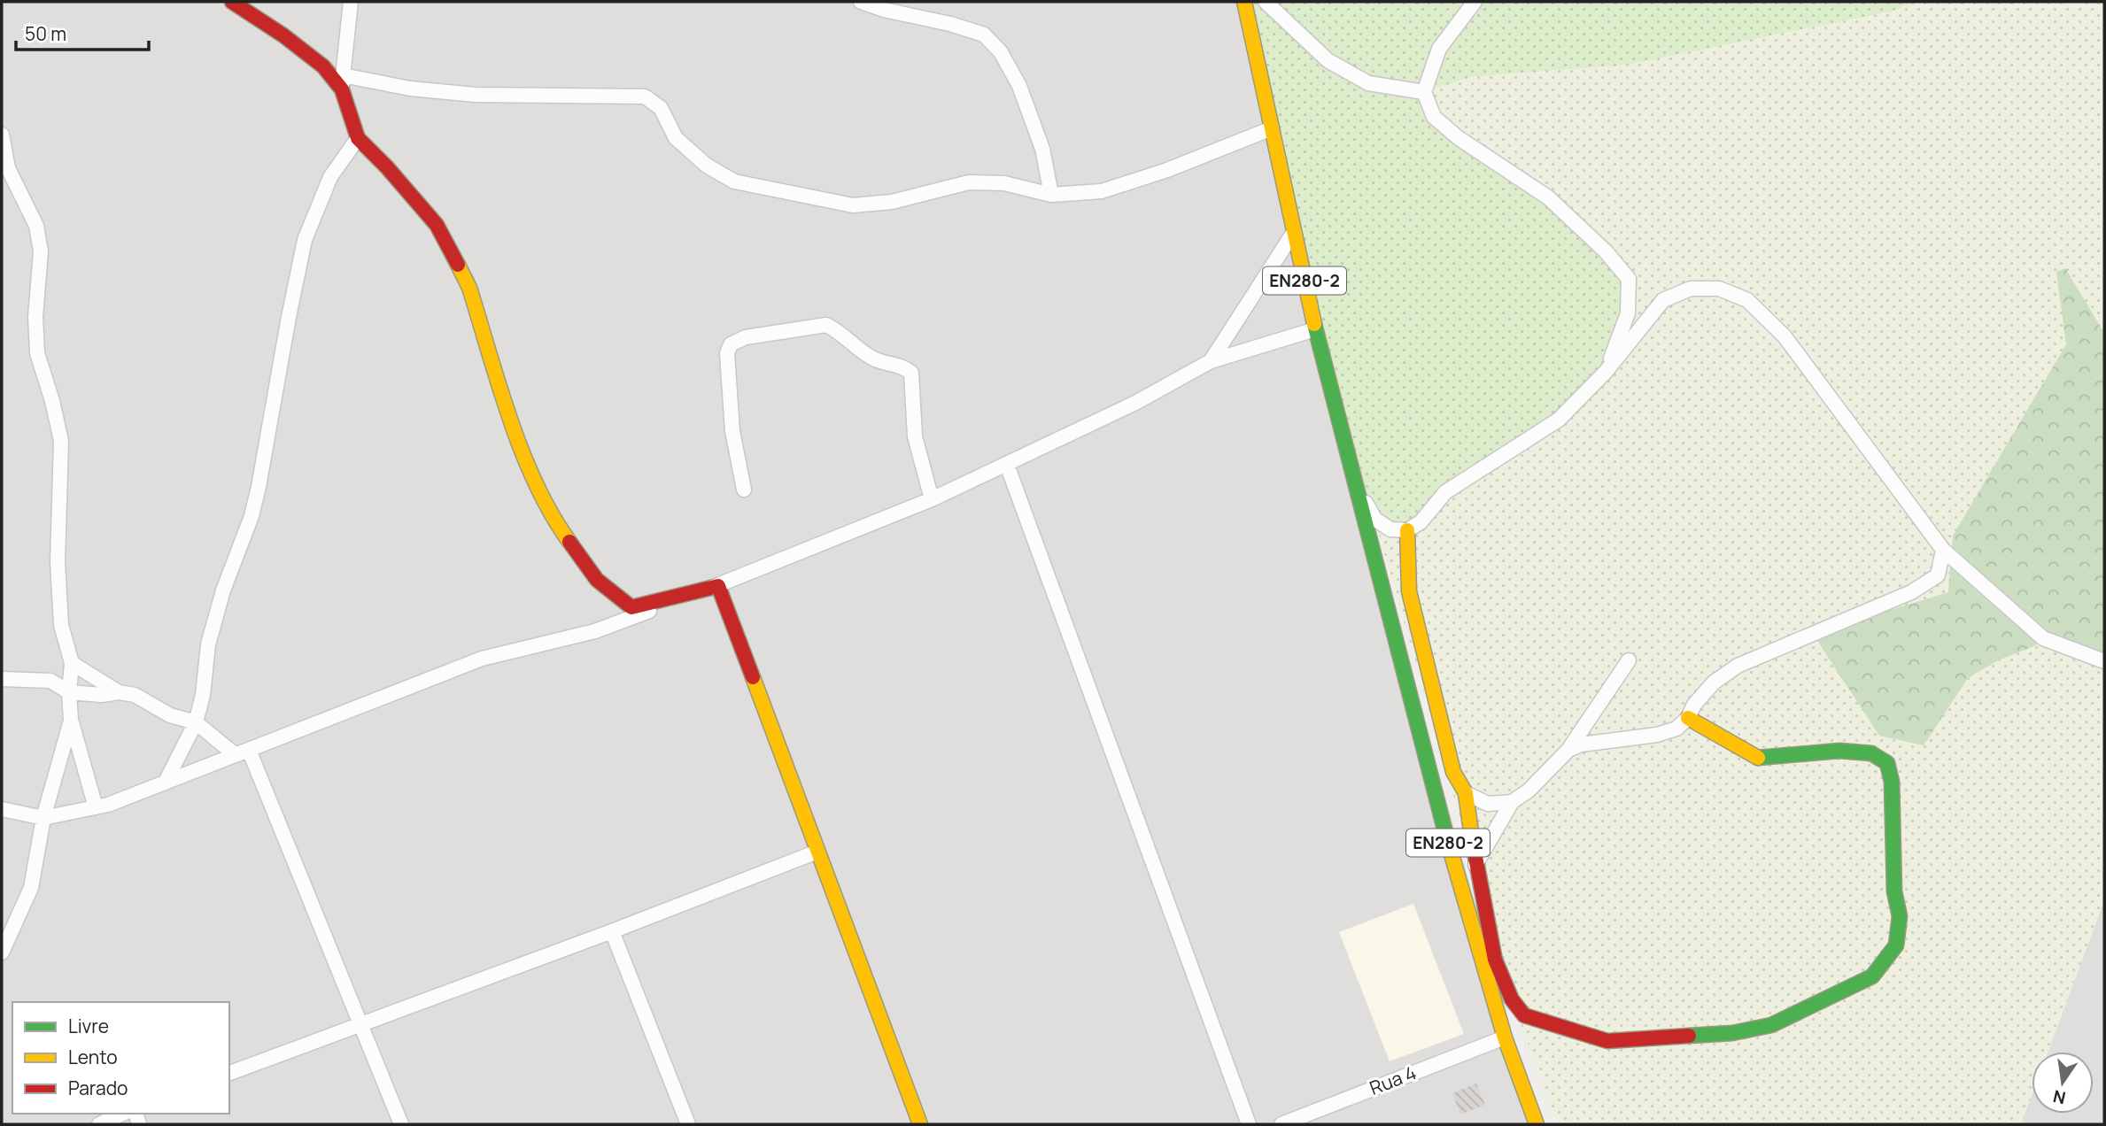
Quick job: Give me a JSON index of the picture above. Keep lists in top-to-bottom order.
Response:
{
  "streets": {
    "street": ["EN280-2", "Rua 4"]
  },
  "crossings": [
    ["EN280-2", "Rua 4"]
  ],
  "legend": ["Livre", "Lento", "Parado"],
  "scale_bar": "50 m",
  "north": "bottom"
}
